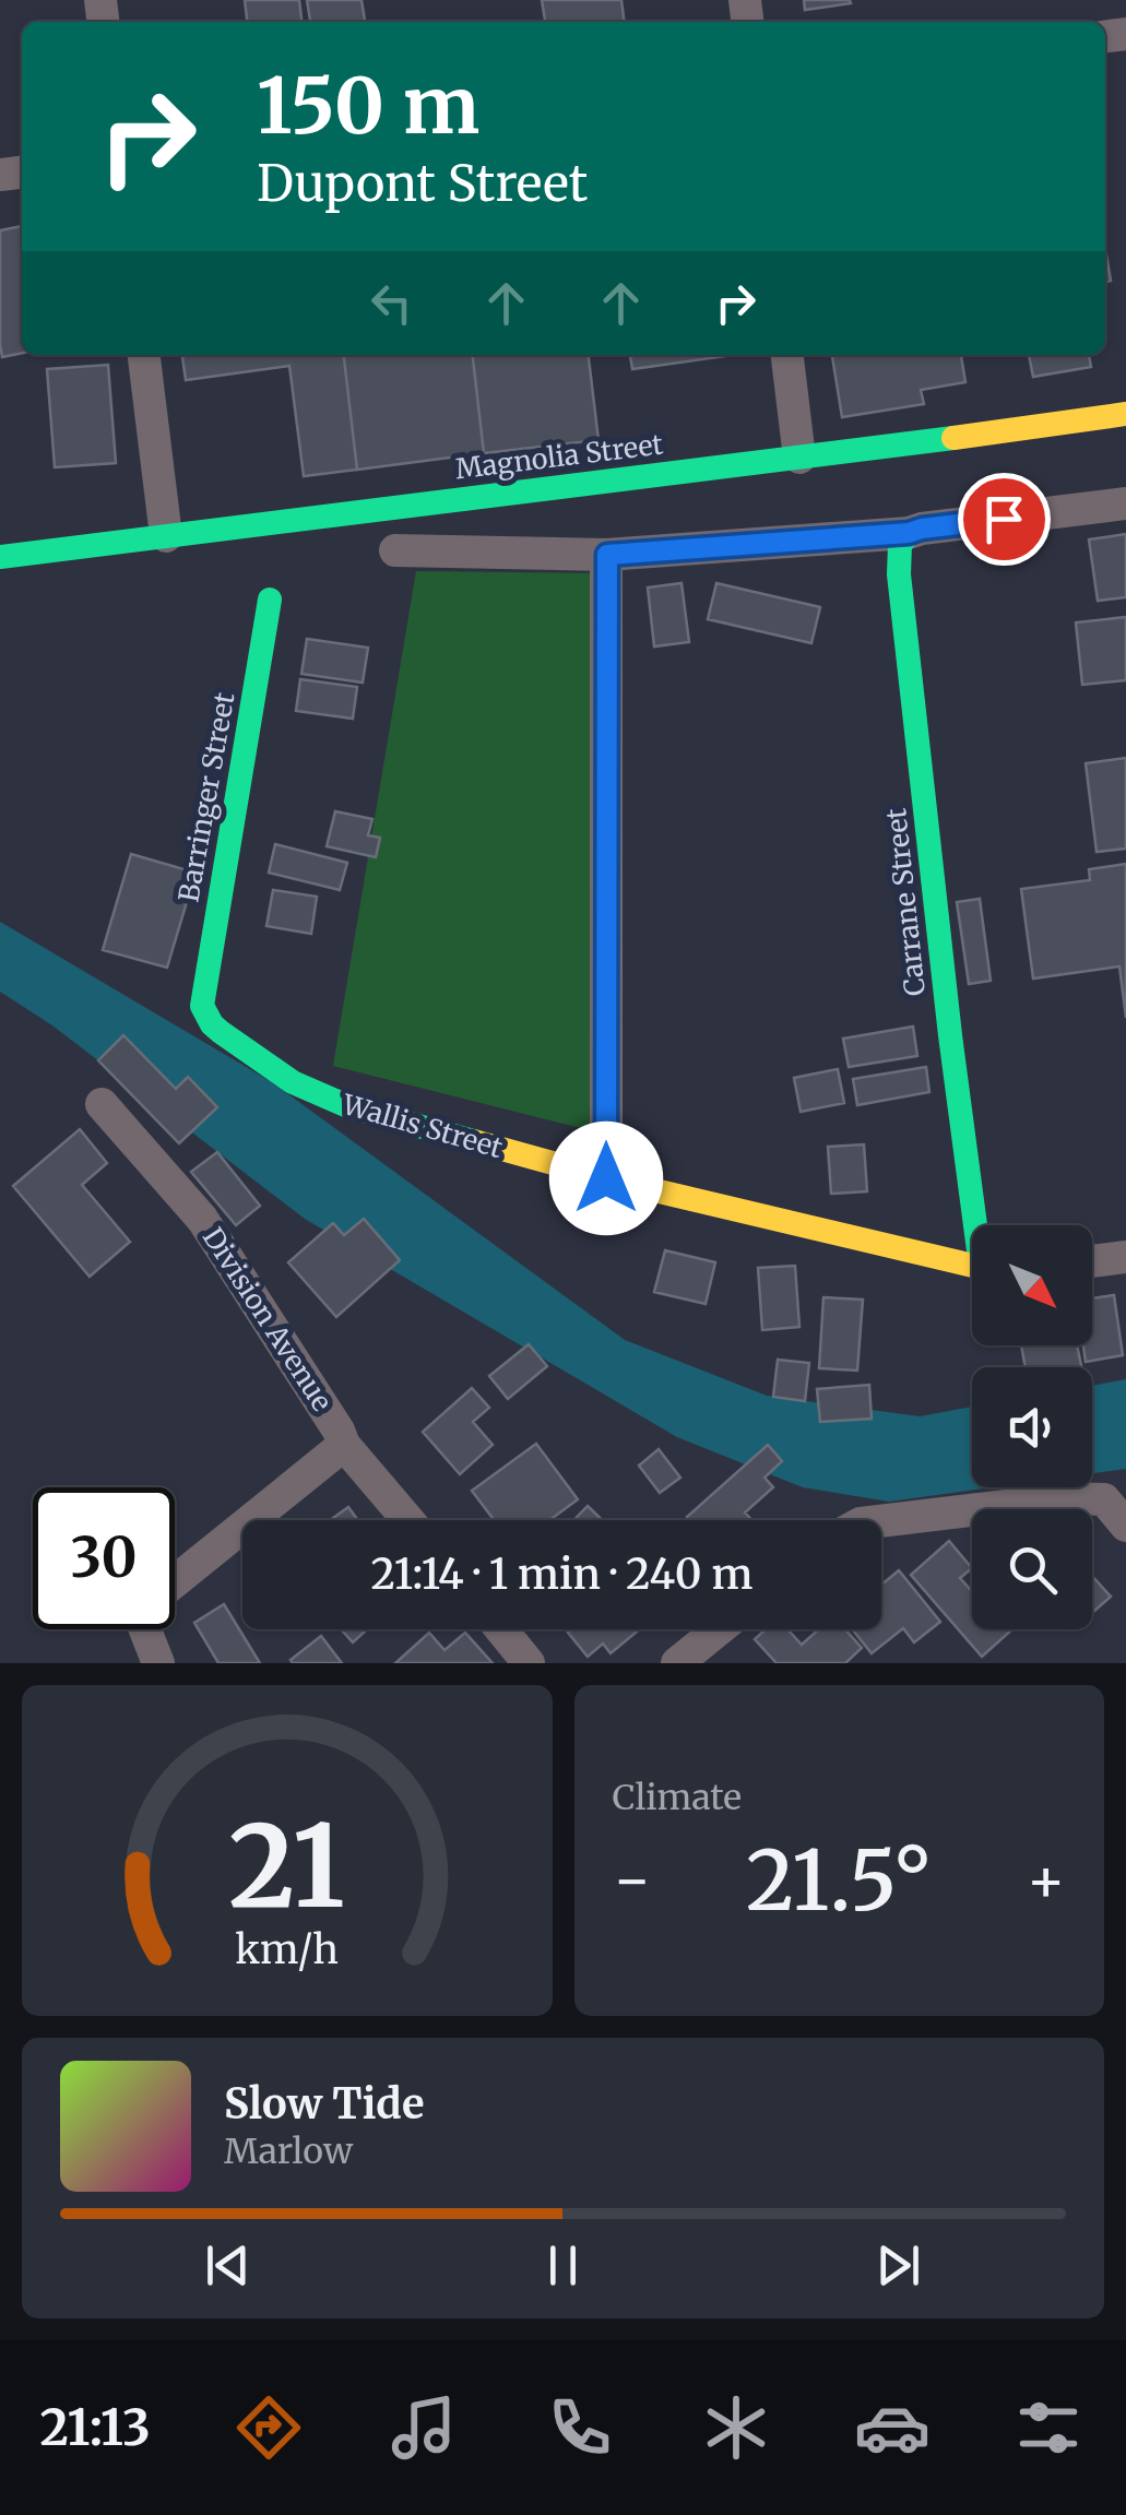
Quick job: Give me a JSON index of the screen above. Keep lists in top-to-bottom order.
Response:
{
  "streets": {
    "street": [
      "Magnolia Street",
      "Barringer Street",
      "Carrane Street",
      "Wallis Street",
      "Division Avenue"
    ]
  },
  "crossings": [
    ["Barringer Street", "Wallis Street"]
  ],
  "north": "bottom right",
  "page": {
    "turn": ["150 m", "Dupont Street"],
    "limit": "30",
    "trip": "21:14 · 1 min · 240 m",
    "tile": "Climate",
    "heat": ["−", "21.5°", "+"],
    "song": ["Slow Tide", "Marlow"],
    "tabs": "21:13",
    "gauge": ["21", "km/h"]
  }
}
